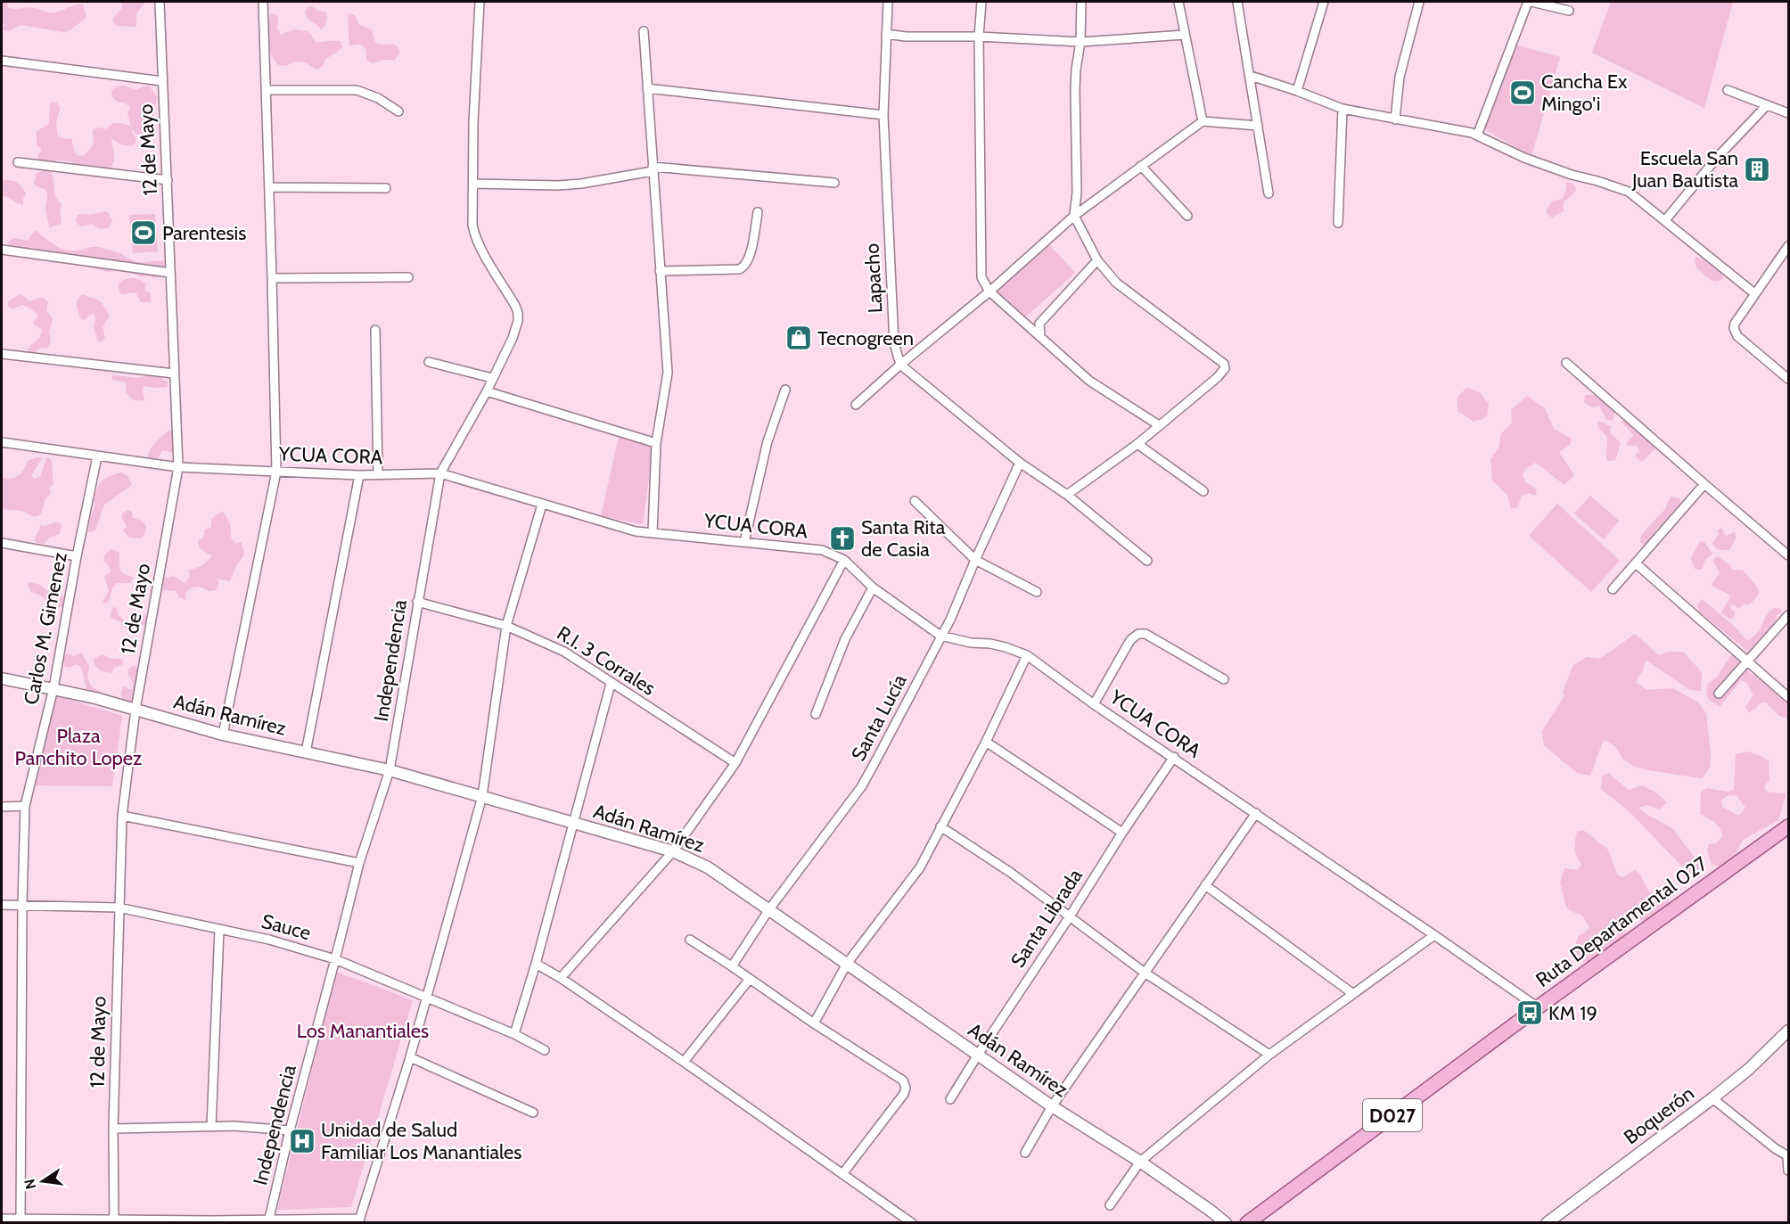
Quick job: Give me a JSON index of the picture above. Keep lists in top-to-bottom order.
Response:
{
  "streets": {
    "main road": ["Ruta Departamental 027", "D027"],
    "street": [
      "12 de Mayo",
      "Lapacho",
      "YCUA CORA",
      "Carlos M. Gimenez",
      "Independencia",
      "R.I. 3 Corrales",
      "Adán Ramírez",
      "Santa Lucía",
      "Santa Librada",
      "Sauce",
      "Boquerón"
    ]
  },
  "crossings": [
    ["12 de Mayo", "YCUA CORA"],
    ["12 de Mayo", "Adán Ramírez"],
    ["12 de Mayo", "Sauce"],
    ["YCUA CORA", "Carlos M. Gimenez"],
    ["YCUA CORA", "Independencia"],
    ["YCUA CORA", "Santa Lucía"],
    ["YCUA CORA", "Santa Librada"],
    ["YCUA CORA", "Ruta Departamental 027"],
    ["Carlos M. Gimenez", "Adán Ramírez"],
    ["Carlos M. Gimenez", "Sauce"],
    ["Independencia", "R.I. 3 Corrales"],
    ["Independencia", "Adán Ramírez"],
    ["Independencia", "Sauce"],
    ["Adán Ramírez", "Santa Lucía"],
    ["Adán Ramírez", "Santa Librada"]
  ],
  "parks": ["Plaza Panchito Lopez", "Los Manantiales"],
  "places": {
    "sports": ["Cancha Ex Mingo'i", "Parentesis"],
    "building": ["Escuela San Juan Bautista"],
    "shop": ["Tecnogreen"],
    "church": ["Santa Rita de Casia"],
    "bus stop": ["KM 19"],
    "hospital": ["Unidad de Salud Familiar Los Manantiales"]
  },
  "north": "left"
}
